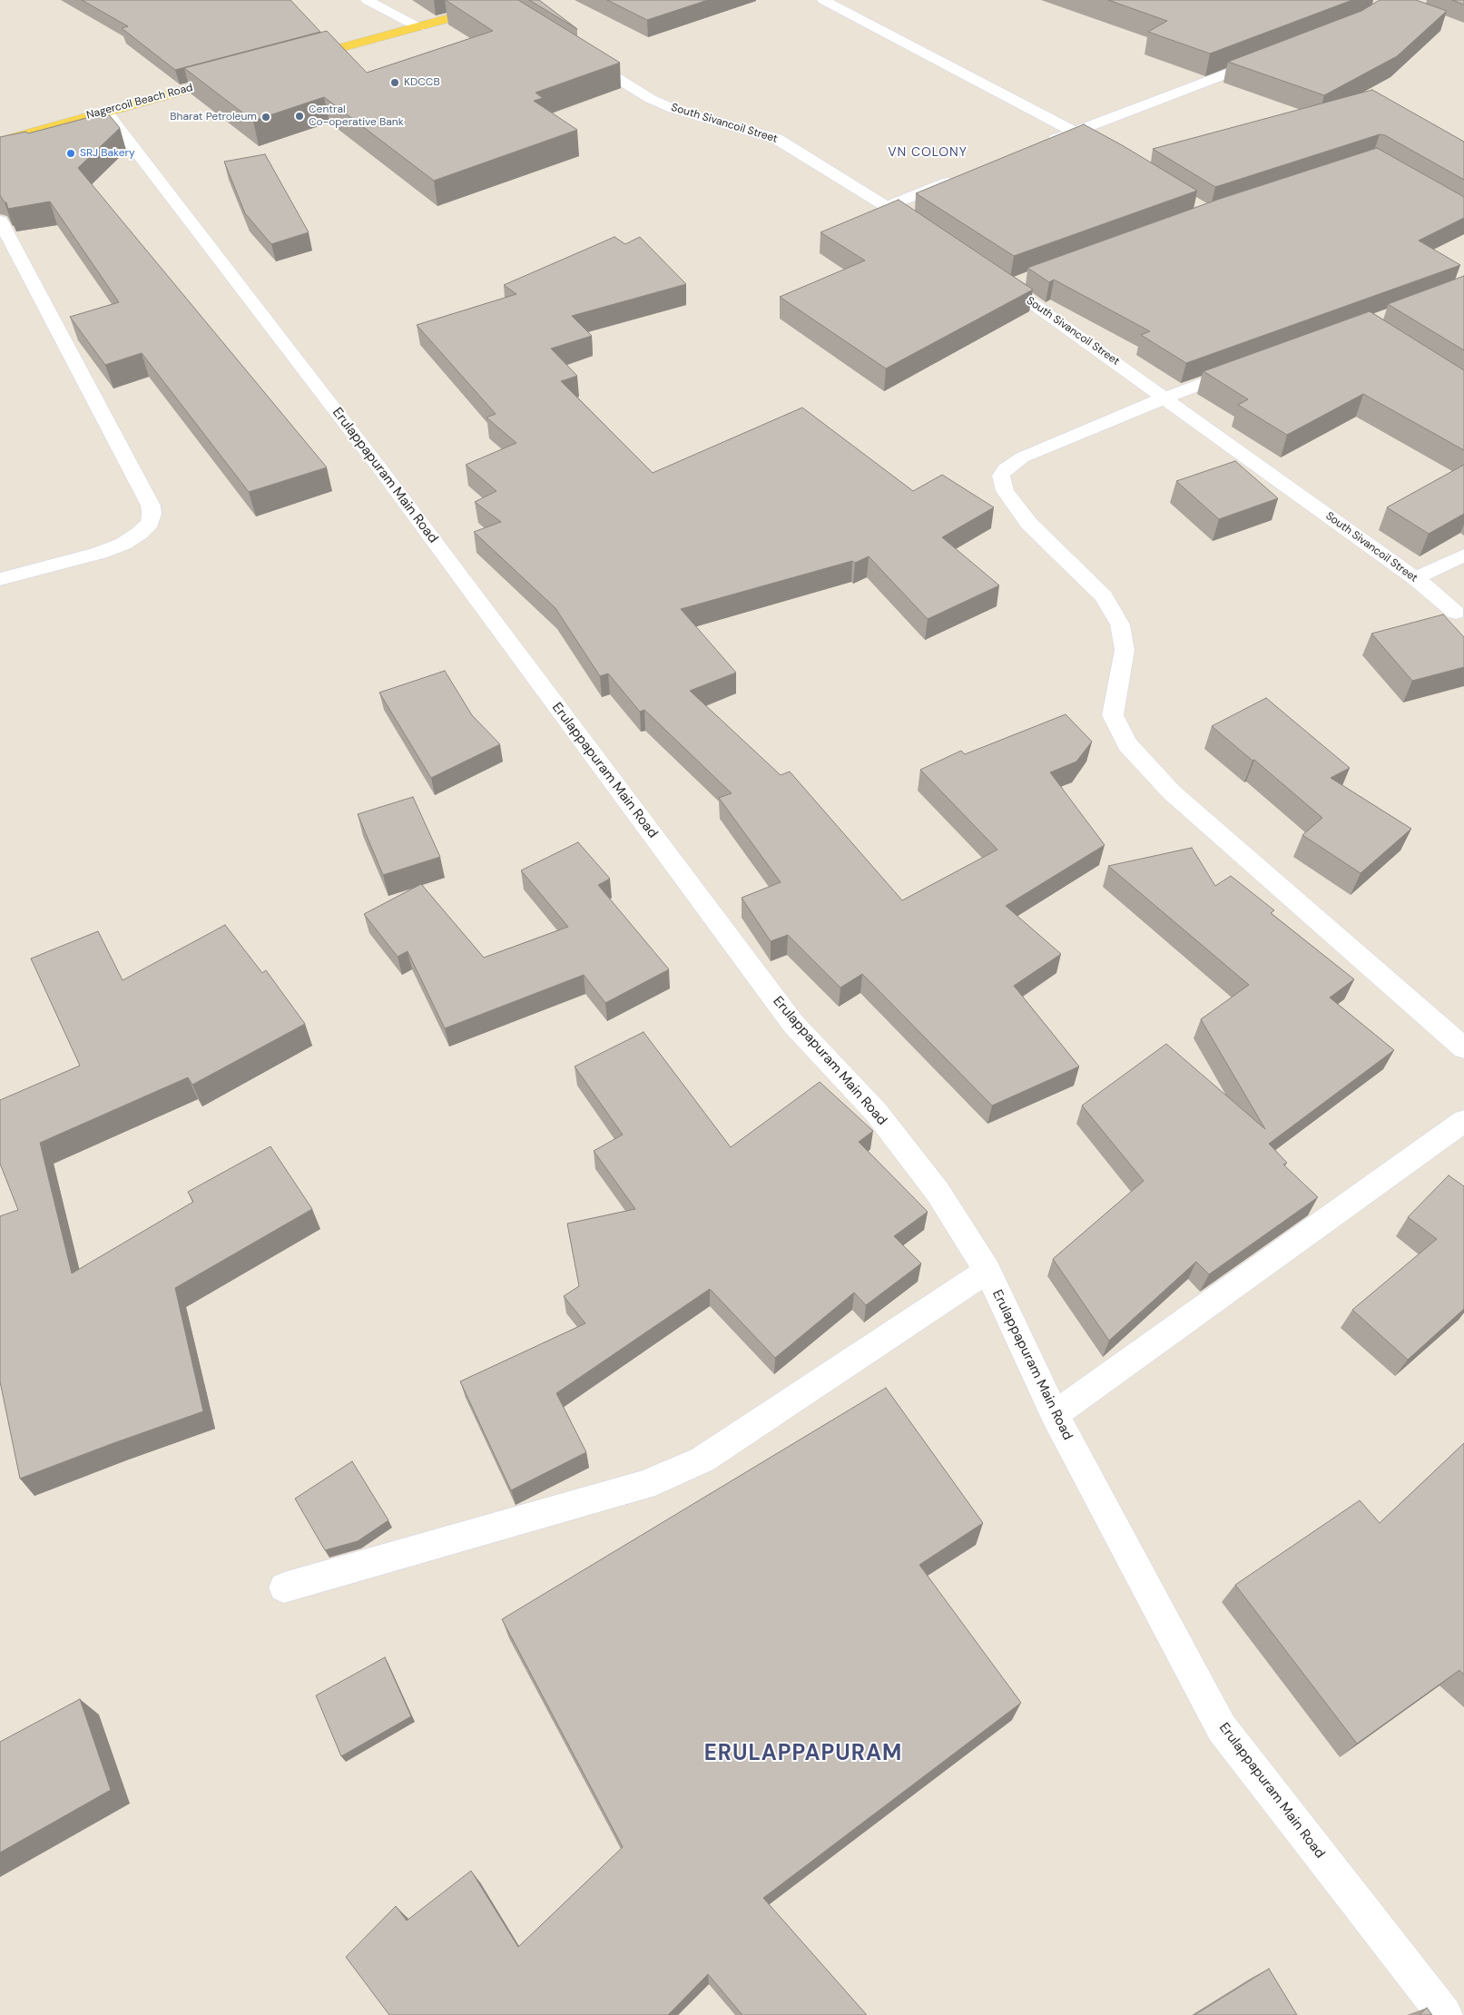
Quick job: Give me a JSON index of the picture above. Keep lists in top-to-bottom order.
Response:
{
  "streets": {
    "main road": ["Nagercoil Beach Road"],
    "street": ["South Sivancoil Street", "Erulappapuram Main Road"]
  },
  "crossings": [
    ["Nagercoil Beach Road", "Erulappapuram Main Road"]
  ],
  "districts": ["VN COLONY", "ERULAPPAPURAM"],
  "places": [
    "KDCCB",
    "Central Co-operative Bank",
    "Bharat Petroleum",
    "SRJ Bakery"
  ]
}
